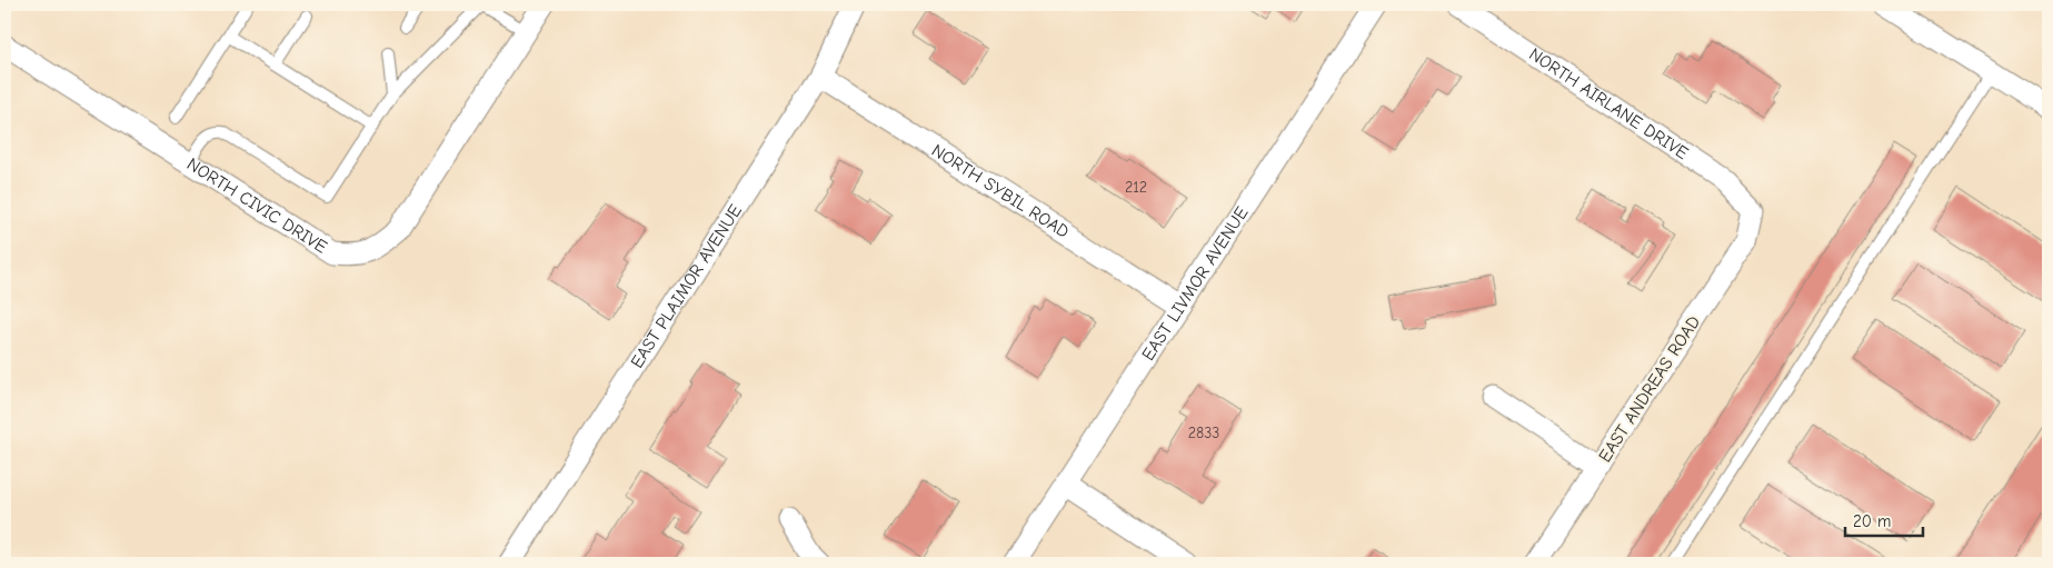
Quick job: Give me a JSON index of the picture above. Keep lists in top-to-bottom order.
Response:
{
  "streets": {
    "street": [
      "NORTH AIRLANE DRIVE",
      "NORTH SYBIL ROAD",
      "NORTH CIVIC DRIVE",
      "EAST LIVMOR AVENUE",
      "EAST PLAIMOR AVENUE",
      "EAST ANDREAS ROAD"
    ]
  },
  "crossings": [
    ["NORTH AIRLANE DRIVE", "EAST ANDREAS ROAD"],
    ["NORTH SYBIL ROAD", "EAST LIVMOR AVENUE"],
    ["NORTH SYBIL ROAD", "EAST PLAIMOR AVENUE"]
  ],
  "house_numbers": ["212", "2833"],
  "scale_bar": "20 m"
}
